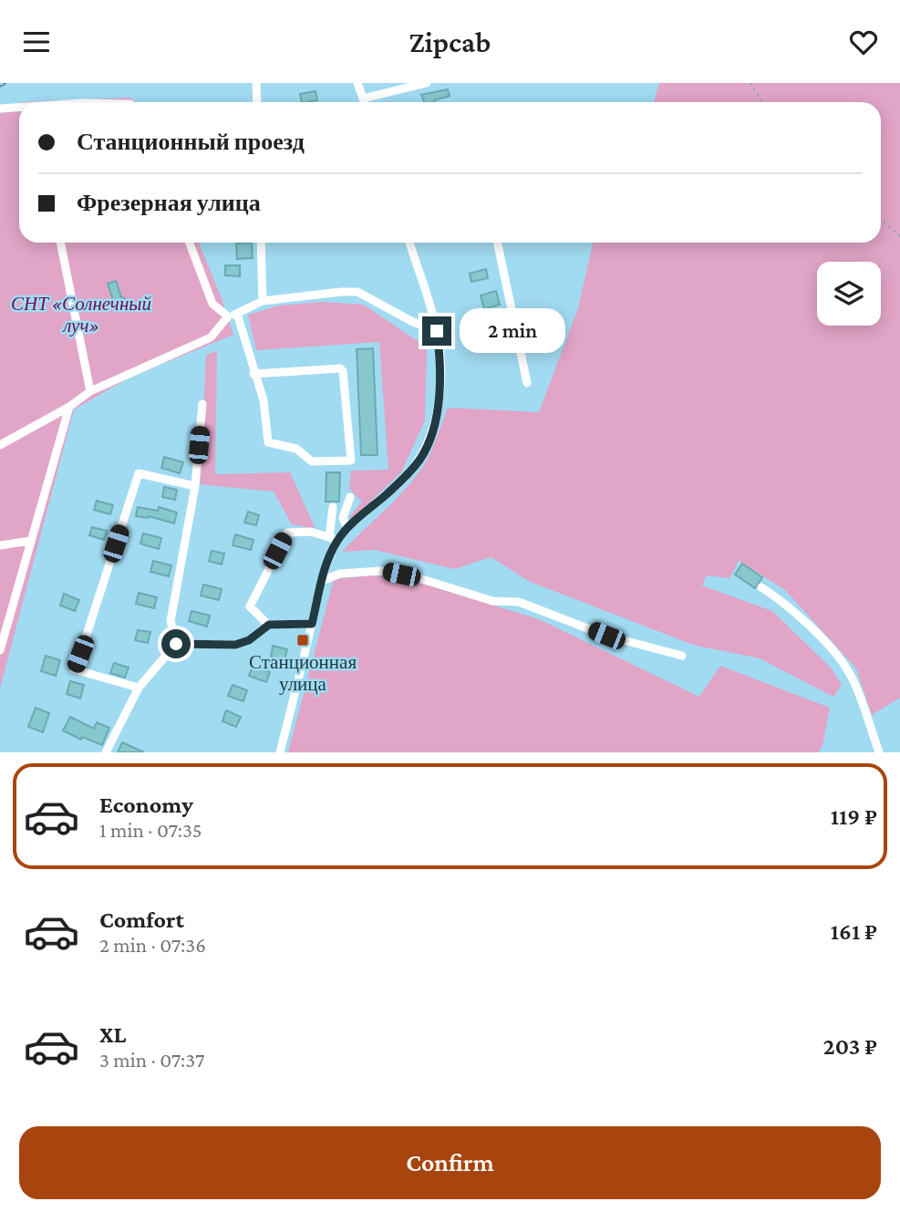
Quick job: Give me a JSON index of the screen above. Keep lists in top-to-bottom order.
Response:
{
  "parks": ["СНТ «Солнечный луч»"],
  "places": {
    "transit": ["Станционная улица"]
  },
  "page": {
    "header": "Zipcab",
    "banner": ["Станционный проезд", "Фрезерная улица"],
    "bubble": "2 min",
    "list": [
      {
        "name": "Economy",
        "note": "1 min · 07:35",
        "value": "119 ₽"
      },
      {
        "name": "Comfort",
        "note": "2 min · 07:36",
        "value": "161 ₽"
      },
      {
        "name": "XL",
        "note": "3 min · 07:37",
        "value": "203 ₽"
      }
    ],
    "buttons": "Confirm"
  }
}
